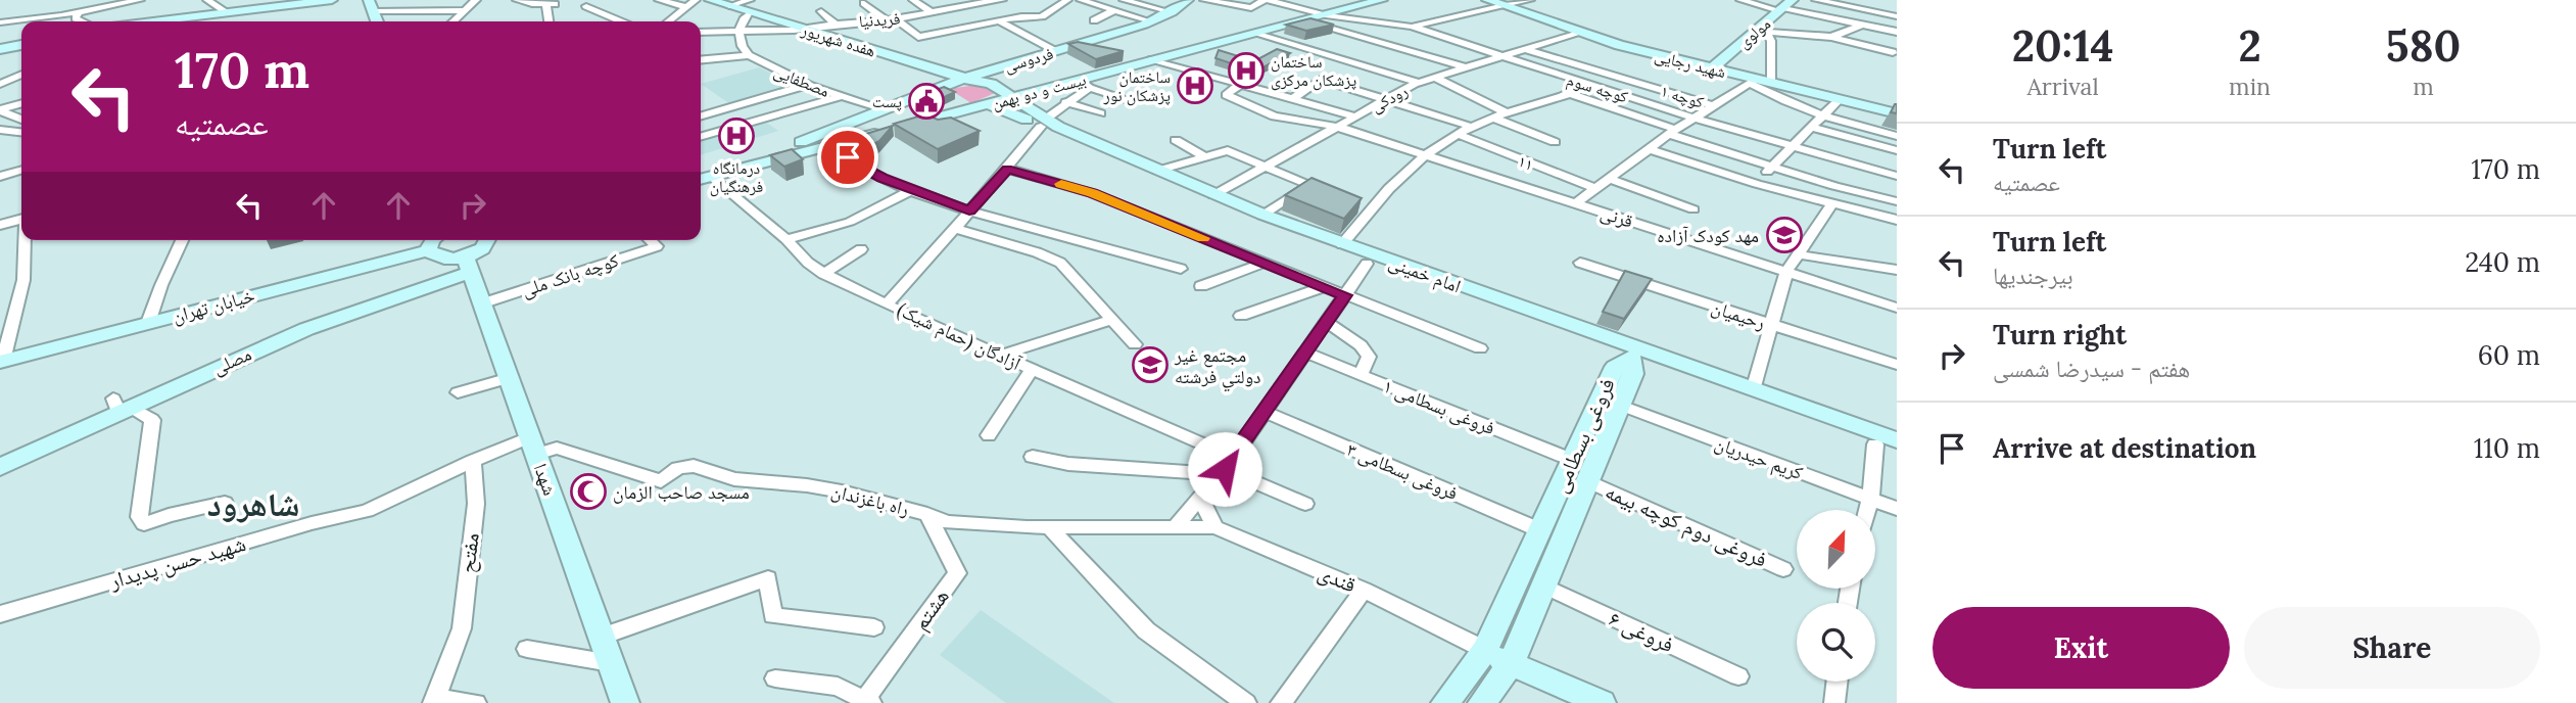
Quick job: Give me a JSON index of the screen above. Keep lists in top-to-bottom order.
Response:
{
  "streets": {
    "main road": [
      "مولوی",
      "هفده شهریور",
      "فردوسی",
      "شهید رجایی",
      "بیست و دو بهمن",
      "امام خمینی",
      "خیابان تهران",
      "مصلی",
      "فروغی بسطامی",
      "شهدا"
    ],
    "street": [
      "فریدنیا",
      "مصطفایی",
      "کوچه سوم",
      "۱ کوچه",
      "رودکی",
      "۱۱",
      "قرنی",
      "کوچه بانک ملی",
      "رحیمیان",
      "آزادگان (حمام شیک)",
      "فروغی بسطامی ۱",
      "کریم حیدریان",
      "فروغی بسطامی ۳",
      "راه باغزندان",
      "فروغی دوم کوچه بیمه",
      "مفتح",
      "شهید حسن پدیدار",
      "قندی",
      "هشتم",
      "فروغی ۶"
    ]
  },
  "crossings": [
    ["فریدنیا", "هفده شهریور"],
    ["مولوی", "شهید رجایی"],
    ["هفده شهریور", "فردوسی"],
    ["هفده شهریور", "امام خمینی"],
    ["فردوسی", "امام خمینی"],
    ["شهید رجایی", "رودکی"],
    ["کوچه سوم", "رودکی"],
    ["بیست و دو بهمن", "امام خمینی"],
    ["بیست و دو بهمن", "آزادگان (حمام شیک)"],
    ["۱ کوچه", "رودکی"],
    ["رودکی", "قرنی"],
    ["رودکی", "امام خمینی"],
    ["امام خمینی", "فروغی بسطامی"],
    ["کوچه بانک ملی", "شهدا"],
    ["مصلی", "شهدا"],
    ["فروغی بسطامی ۱", "فروغی بسطامی"],
    ["فروغی بسطامی", "کریم حیدریان"],
    ["فروغی بسطامی", "فروغی بسطامی ۳"],
    ["فروغی بسطامی", "فروغی دوم کوچه بیمه"],
    ["فروغی بسطامی", "قندی"],
    ["فروغی بسطامی", "فروغی ۶"],
    ["شهدا", "راه باغزندان"],
    ["راه باغزندان", "قندی"],
    ["راه باغزندان", "هشتم"],
    ["مفتح", "شهید حسن پدیدار"]
  ],
  "districts": ["شاهرود"],
  "places": {
    "hospital": ["ساختمان پزشکان مرکزی", "ساختمان پزشکان نور", "درمانگاه فرهنگیان"],
    "public building": ["پست"],
    "school or university": ["مهد کودک آزاده", "مجتمع غير دولتي فرشته"],
    "mosque": ["مسجد صاحب الزمان"]
  },
  "north": "top right",
  "page": {
    "eta": [
      "20:14",
      "Arrival",
      "2",
      "min",
      "580",
      "m"
    ],
    "turn": ["170 m", "عصمتیه"],
    "list": [
      {
        "name": "Turn left",
        "note": "عصمتیه",
        "value": "170 m"
      },
      {
        "name": "Turn left",
        "note": "بیرجندیها",
        "value": "240 m"
      },
      {
        "name": "Turn right",
        "note": "هفتم - سیدرضا شمسی",
        "value": "60 m"
      },
      {
        "name": "Arrive at destination",
        "value": "110 m"
      }
    ],
    "buttons": ["Exit", "Share"]
  }
}
